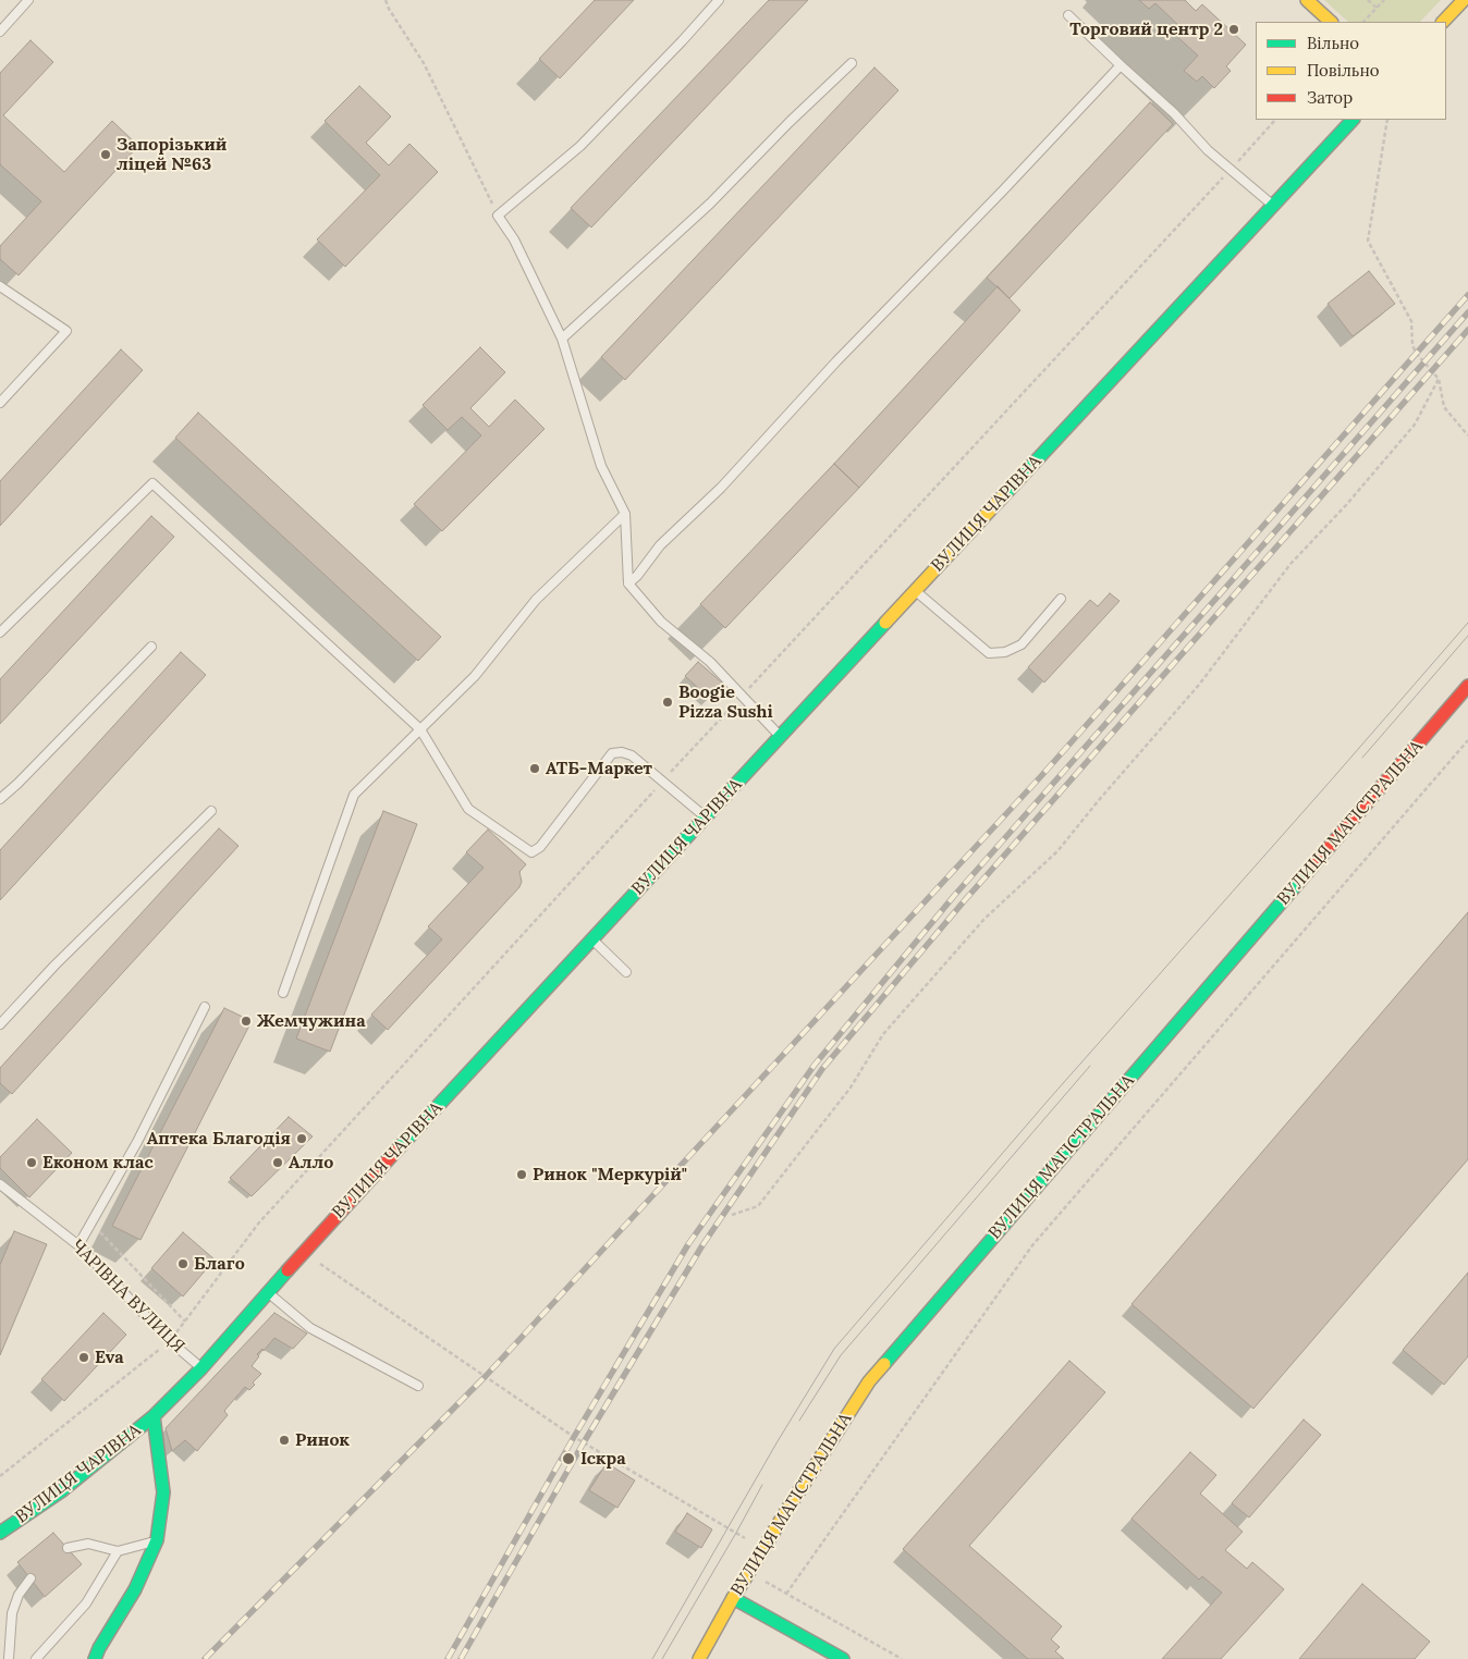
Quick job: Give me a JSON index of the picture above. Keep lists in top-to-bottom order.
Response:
{
  "streets": {
    "main road": ["ВУЛИЦЯ ЧАРІВНА", "ВУЛИЦЯ МАГІСТРАЛЬНА"],
    "lane": ["ЧАРІВНА ВУЛИЦЯ"]
  },
  "crossings": [
    ["ВУЛИЦЯ ЧАРІВНА", "ЧАРІВНА ВУЛИЦЯ"]
  ],
  "places": [
    "Торговий центр 2",
    "Запорізький ліцей №63",
    "Boogie Pizza Sushi",
    "АТБ-Маркет",
    "Жемчужина",
    "Аптека Благодія",
    "Економ клас",
    "Алло",
    "Ринок \"Меркурій\"",
    "Благо",
    "Eva",
    "Ринок",
    "Іскра"
  ],
  "legend": ["Вільно", "Повільно", "Затор"]
}
